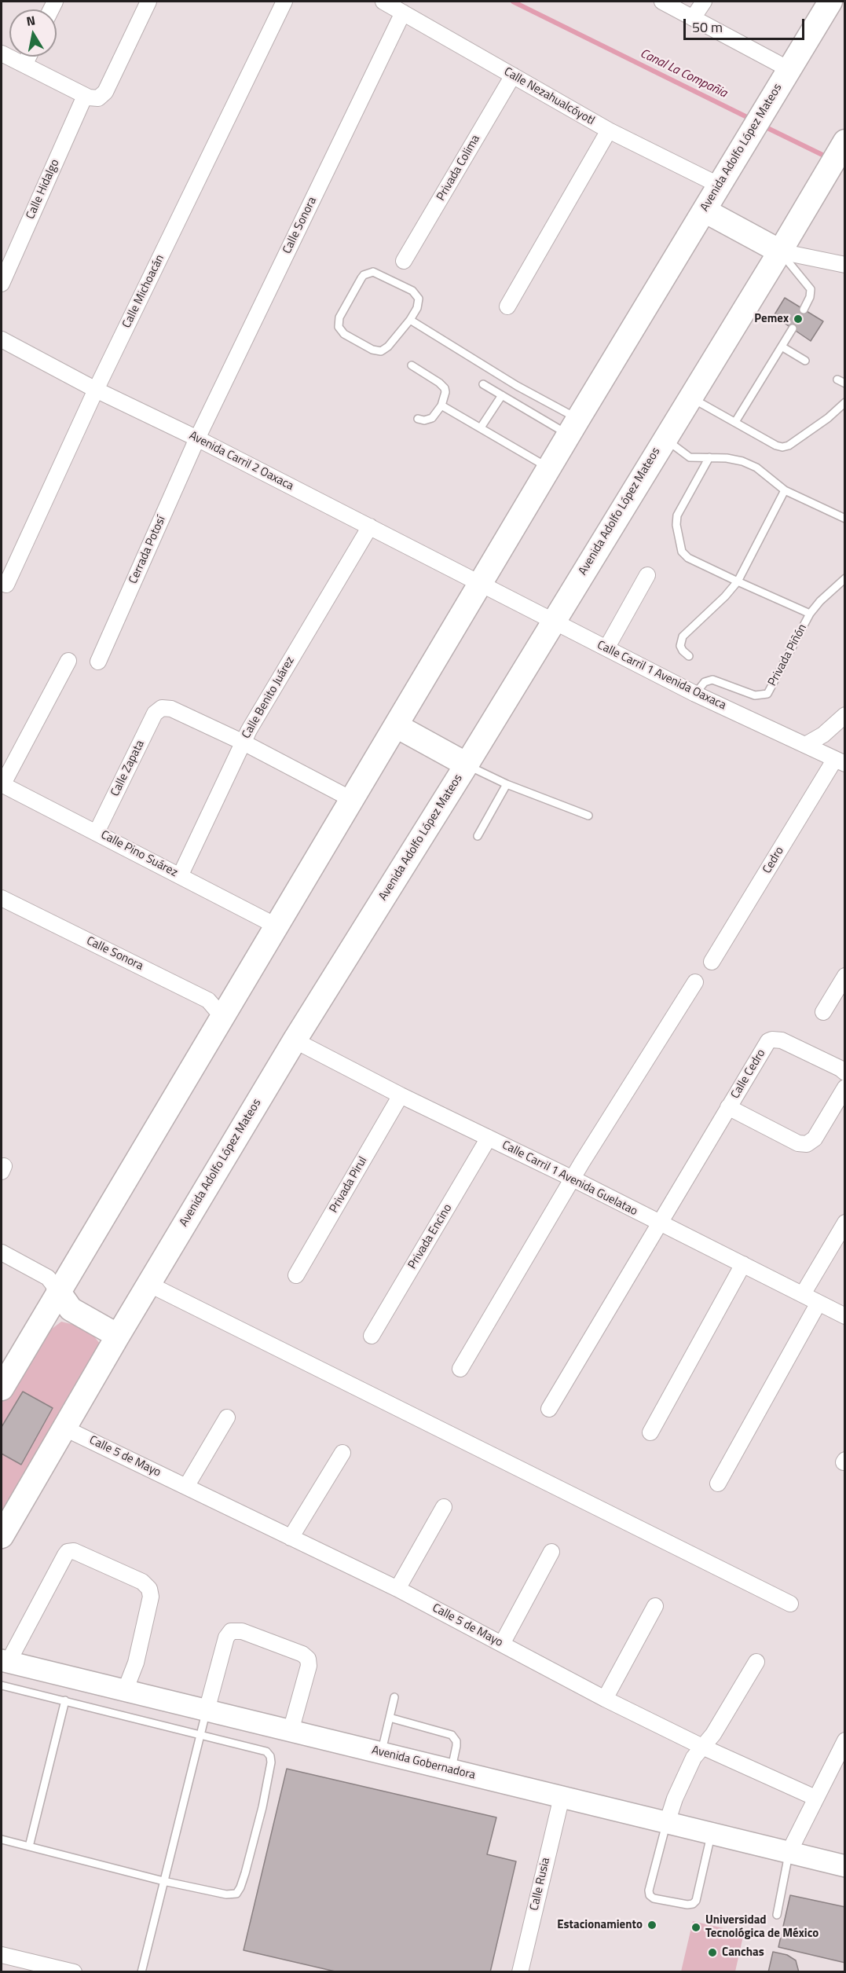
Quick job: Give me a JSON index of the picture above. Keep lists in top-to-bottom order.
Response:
{
  "streets": {
    "main road": ["Avenida Adolfo López Mateos"],
    "street": [
      "Calle Nezahualcóyotl",
      "Privada Colima",
      "Calle Hidalgo",
      "Calle Sonora",
      "Calle Michoacán",
      "Avenida Carril 2 Oaxaca",
      "Cerrada Potosí",
      "Calle Carril 1 Avenida Oaxaca",
      "Calle Benito Juárez",
      "Calle Zapata",
      "Calle Pino Suárez",
      "Cedro",
      "Calle Cedro",
      "Calle Carril 1 Avenida Guelatao",
      "Privada Pirul",
      "Privada Encino",
      "Calle 5 de Mayo",
      "Avenida Gobernadora",
      "Calle Rusia"
    ],
    "lane": ["Privada Piñón"]
  },
  "crossings": [
    ["Calle Nezahualcóyotl", "Avenida Adolfo López Mateos"],
    ["Calle Nezahualcóyotl", "Privada Colima"],
    ["Calle Nezahualcóyotl", "Calle Sonora"],
    ["Avenida Adolfo López Mateos", "Calle Sonora"],
    ["Avenida Adolfo López Mateos", "Avenida Carril 2 Oaxaca"],
    ["Avenida Adolfo López Mateos", "Calle Carril 1 Avenida Oaxaca"],
    ["Avenida Adolfo López Mateos", "Calle Pino Suárez"],
    ["Avenida Adolfo López Mateos", "Calle Carril 1 Avenida Guelatao"],
    ["Avenida Adolfo López Mateos", "Calle 5 de Mayo"],
    ["Calle Sonora", "Avenida Carril 2 Oaxaca"],
    ["Calle Sonora", "Cerrada Potosí"],
    ["Calle Michoacán", "Avenida Carril 2 Oaxaca"],
    ["Avenida Carril 2 Oaxaca", "Cerrada Potosí"],
    ["Avenida Carril 2 Oaxaca", "Calle Carril 1 Avenida Oaxaca"],
    ["Avenida Carril 2 Oaxaca", "Calle Benito Juárez"],
    ["Privada Piñón", "Calle Carril 1 Avenida Oaxaca"],
    ["Calle Carril 1 Avenida Oaxaca", "Cedro"],
    ["Calle Benito Juárez", "Calle Zapata"],
    ["Calle Benito Juárez", "Calle Pino Suárez"],
    ["Calle Zapata", "Calle Pino Suárez"],
    ["Calle Cedro", "Calle Carril 1 Avenida Guelatao"],
    ["Calle Carril 1 Avenida Guelatao", "Privada Pirul"],
    ["Calle Carril 1 Avenida Guelatao", "Privada Encino"],
    ["Avenida Gobernadora", "Calle Rusia"]
  ],
  "water": ["Canal La Compañia"],
  "places": [
    "Pemex",
    "Estacionamiento",
    "Universidad Tecnológica de México",
    "Canchas"
  ],
  "scale_bar": "50 m",
  "north": "top"
}
